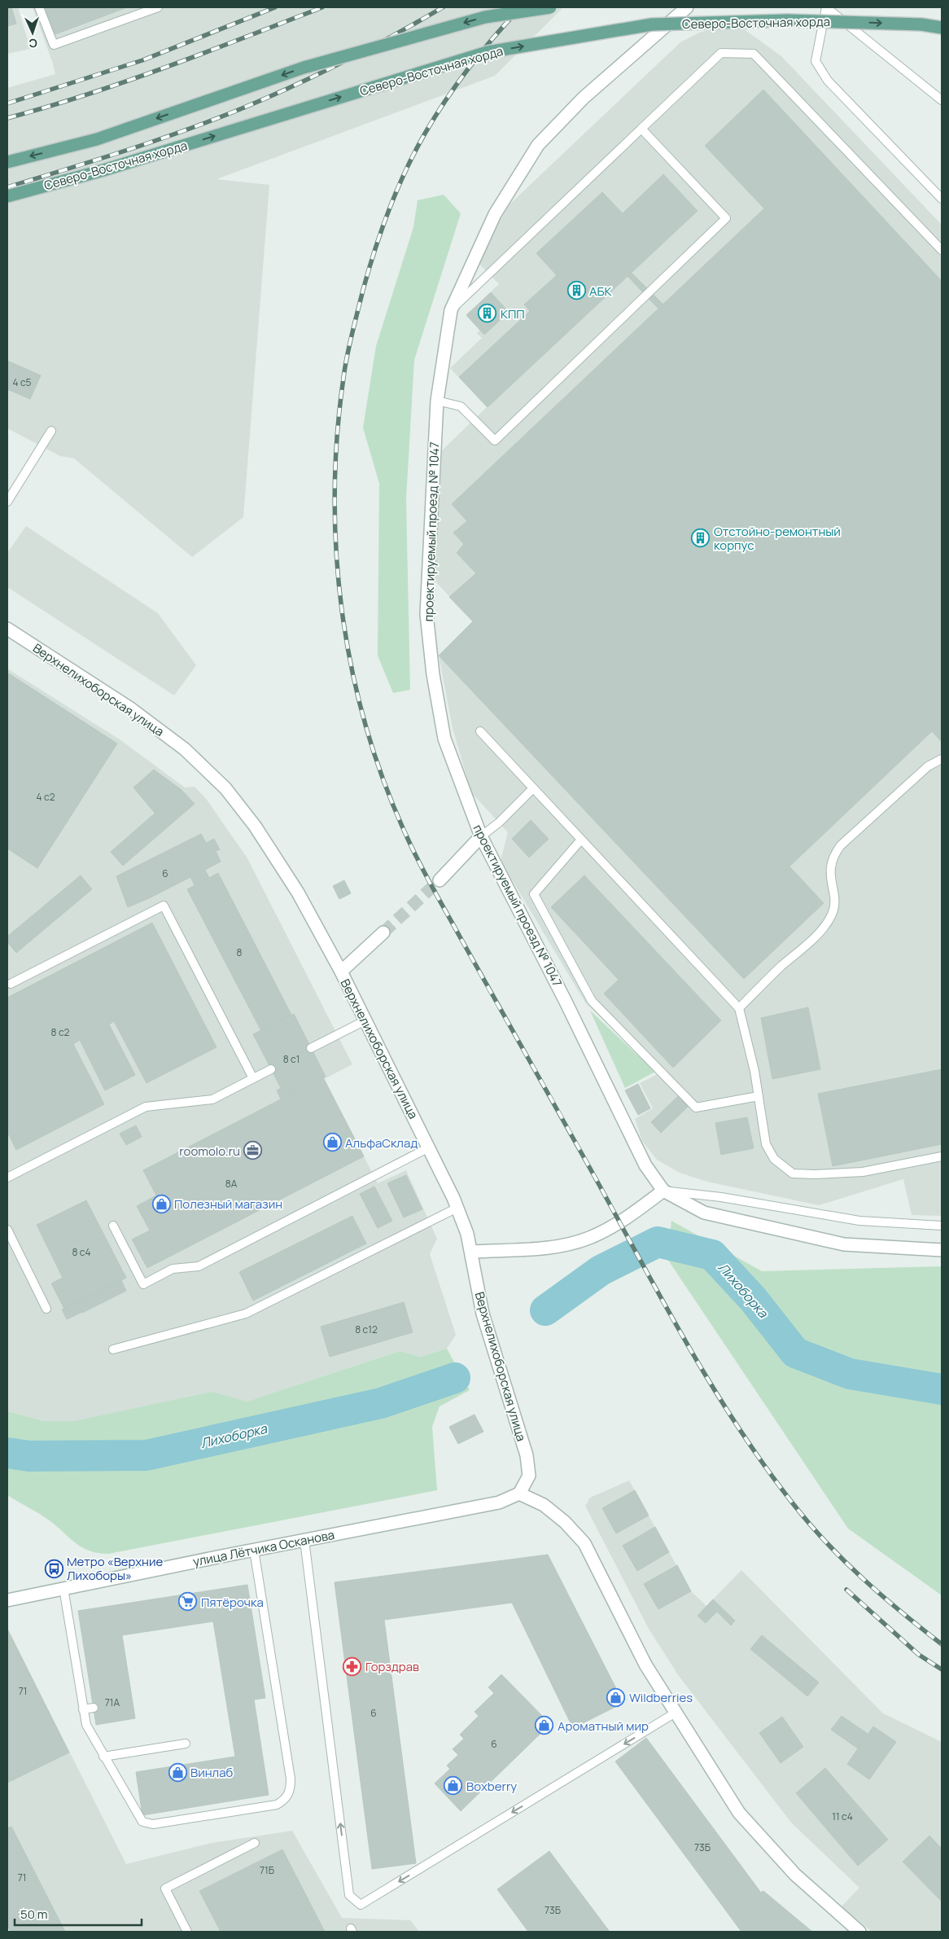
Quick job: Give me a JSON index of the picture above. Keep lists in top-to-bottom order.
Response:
{
  "streets": {
    "main road": ["Северо-Восточная хорда"],
    "street": ["проектируемый проезд № 1047", "Верхнелихоборская улица", "улица Лётчика Осканова"]
  },
  "crossings": [
    ["Верхнелихоборская улица", "улица Лётчика Осканова"]
  ],
  "water": ["Лихоборка"],
  "places": {
    "building": ["АБК", "КПП", "Отстойно-ремонтный корпус"],
    "shop": [
      "АльфаСклад",
      "Полезный магазин",
      "Wildberries",
      "Ароматный мир",
      "Винлаб",
      "Boxberry"
    ],
    "office": ["roomolo.ru"],
    "bus stop": ["Метро «Верхние Лихоборы»"],
    "supermarket": ["Пятёрочка"],
    "pharmacy": ["Горздрав"]
  },
  "house_numbers": [
    "4 с5",
    "4 с2",
    "6",
    "8",
    "8 с2",
    "8 с1",
    "8А",
    "8 с4",
    "8 с12",
    "71",
    "71А",
    "6",
    "6",
    "11 с4",
    "73Б",
    "71Б",
    "71",
    "73Б"
  ],
  "scale_bar": "50 m",
  "north": "bottom"
}
